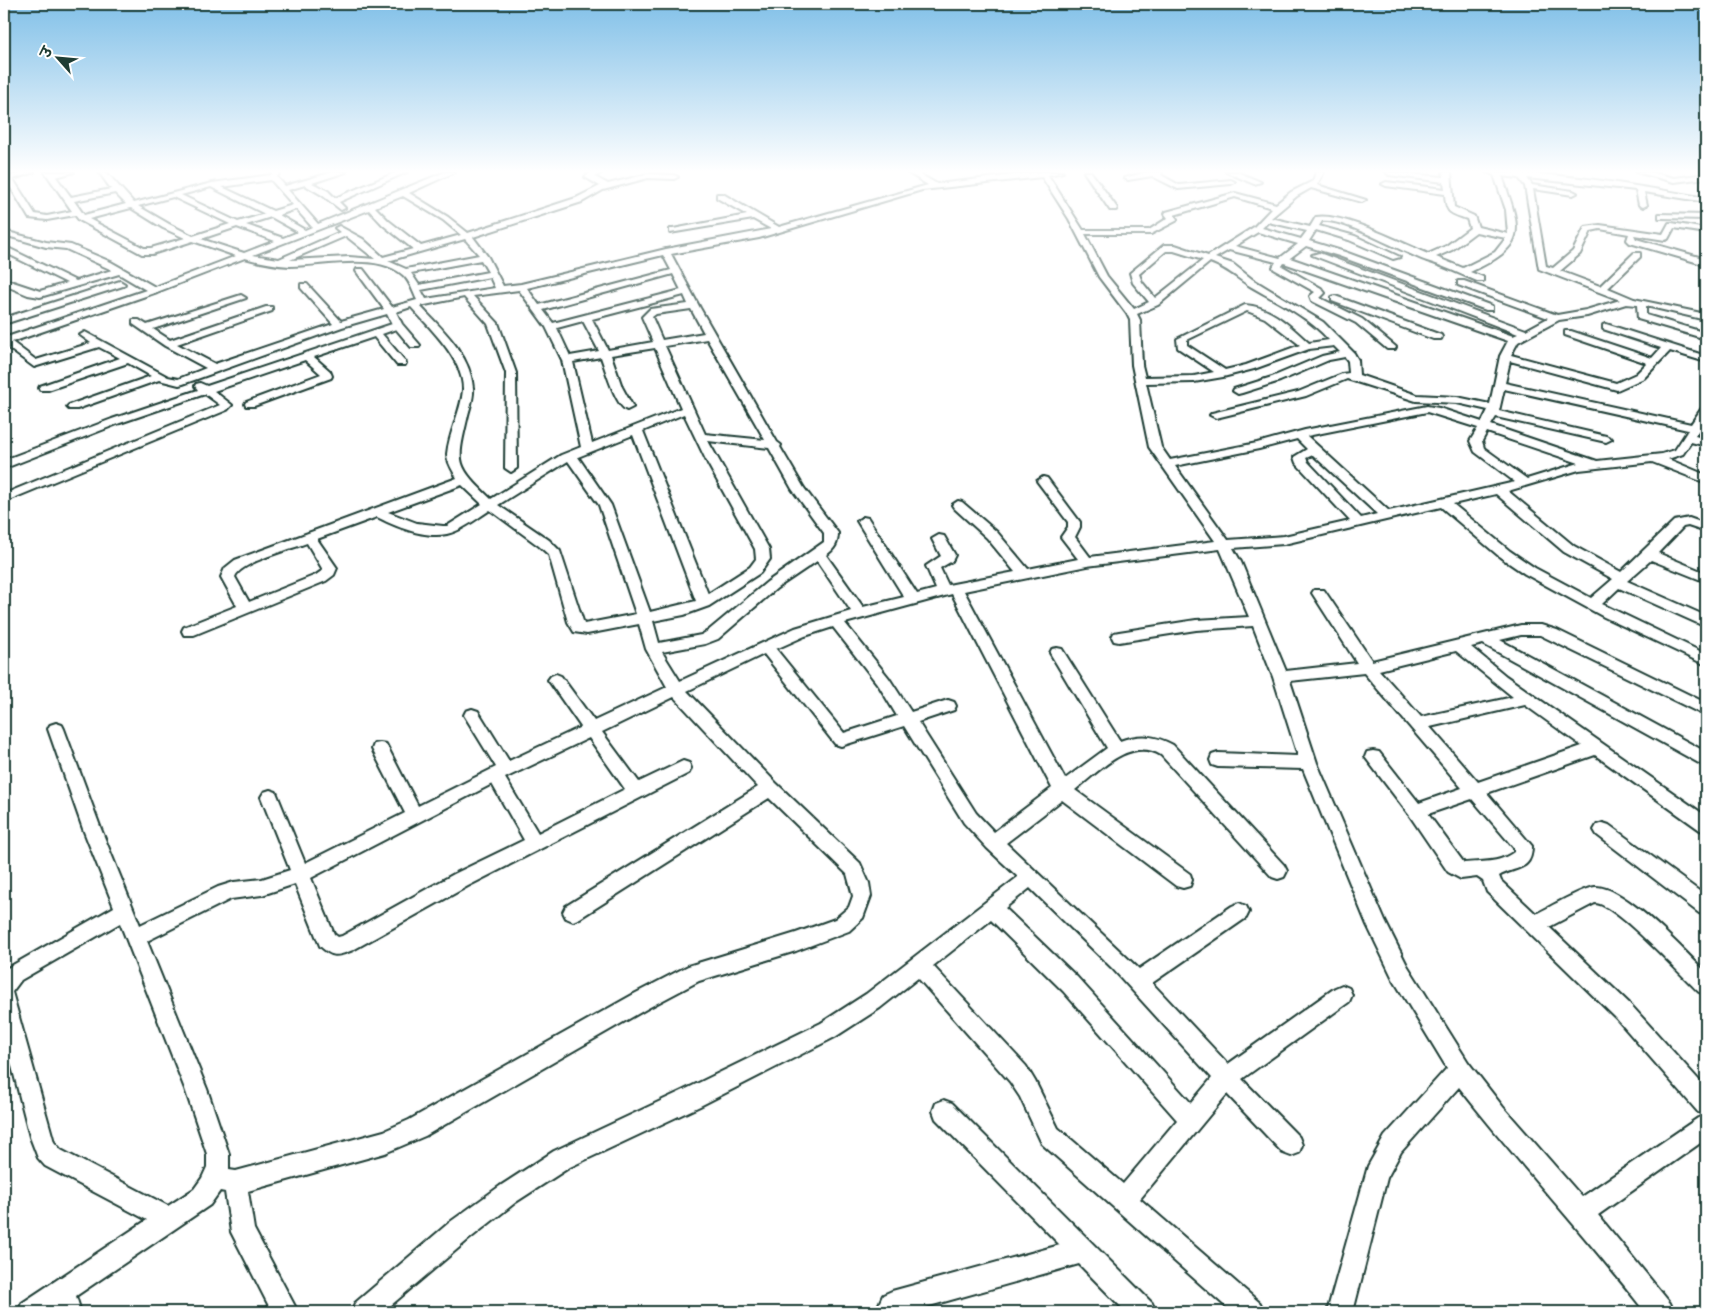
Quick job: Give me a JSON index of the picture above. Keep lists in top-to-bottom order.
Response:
{
  "north": "top left"
}
